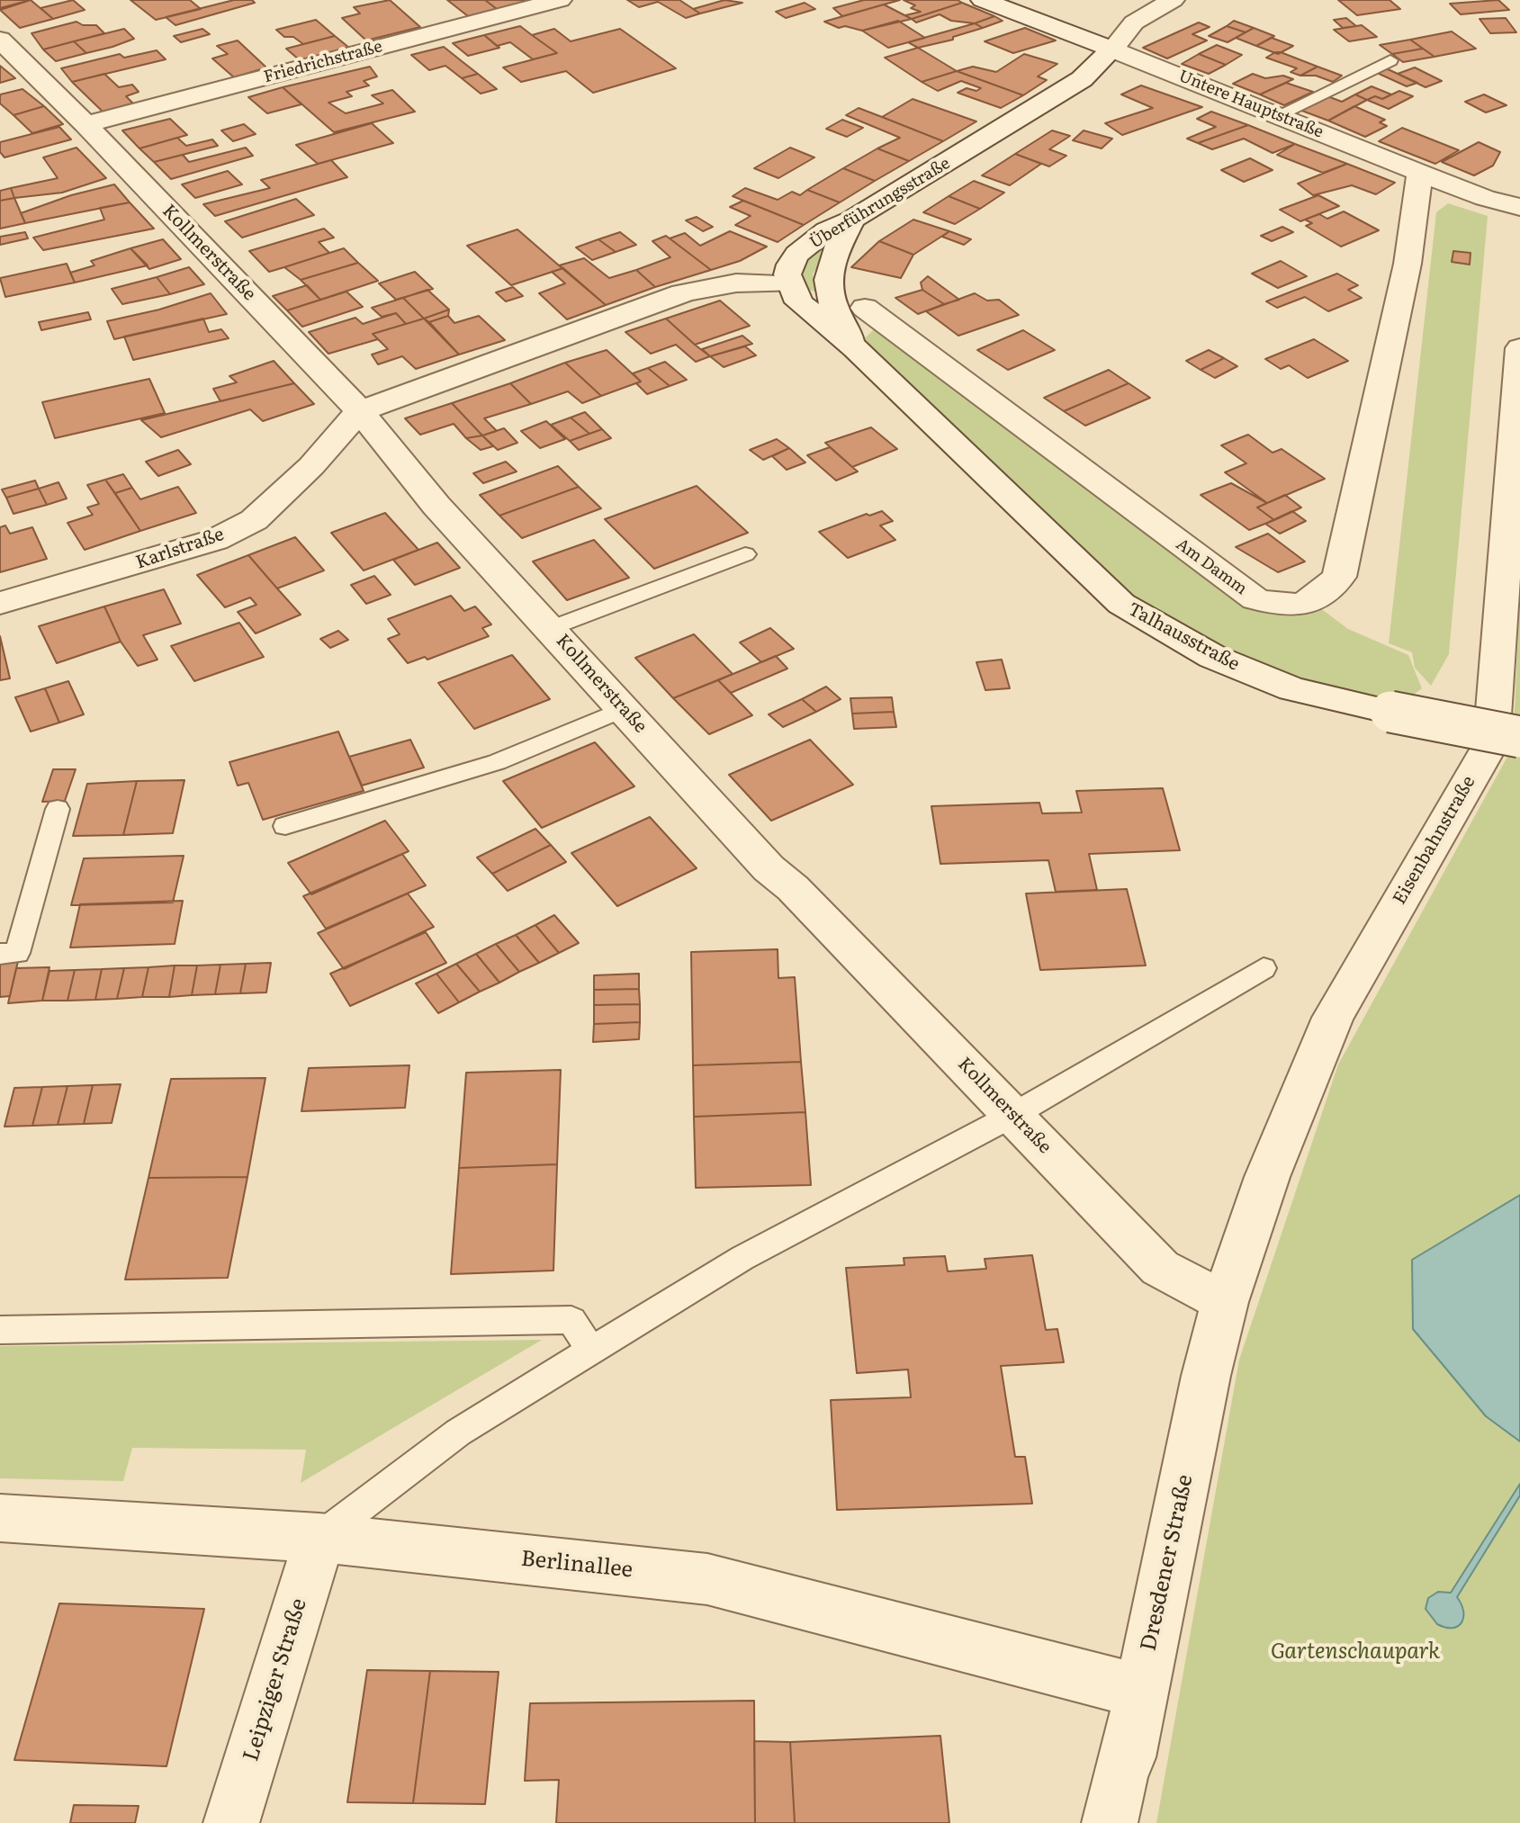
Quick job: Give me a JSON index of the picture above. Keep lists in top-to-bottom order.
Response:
{
  "streets": {
    "street": [
      "Friedrichstraße",
      "Untere Hauptstraße",
      "Überführungsstraße",
      "Kollmerstraße",
      "Karlstraße",
      "Am Damm",
      "Talhausstraße",
      "Eisenbahnstraße",
      "Dresdener Straße",
      "Berlinallee",
      "Leipziger Straße"
    ]
  },
  "crossings": [
    ["Friedrichstraße", "Kollmerstraße"],
    ["Untere Hauptstraße", "Überführungsstraße"],
    ["Untere Hauptstraße", "Am Damm"],
    ["Überführungsstraße", "Talhausstraße"],
    ["Kollmerstraße", "Karlstraße"],
    ["Kollmerstraße", "Eisenbahnstraße"],
    ["Kollmerstraße", "Dresdener Straße"],
    ["Eisenbahnstraße", "Dresdener Straße"],
    ["Dresdener Straße", "Berlinallee"],
    ["Berlinallee", "Leipziger Straße"]
  ],
  "parks": ["Gartenschaupark"]
}
